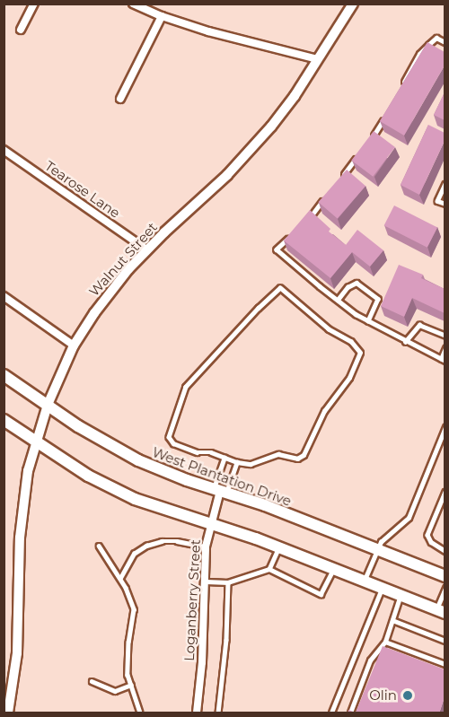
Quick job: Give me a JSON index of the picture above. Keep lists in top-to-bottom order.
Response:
{
  "streets": {
    "main road": ["West Plantation Drive"],
    "street": ["Tearose Lane", "Walnut Street", "Loganberry Street"]
  },
  "crossings": [
    ["Tearose Lane", "Walnut Street"],
    ["Walnut Street", "West Plantation Drive"],
    ["West Plantation Drive", "Loganberry Street"]
  ],
  "places": ["Olin"]
}
